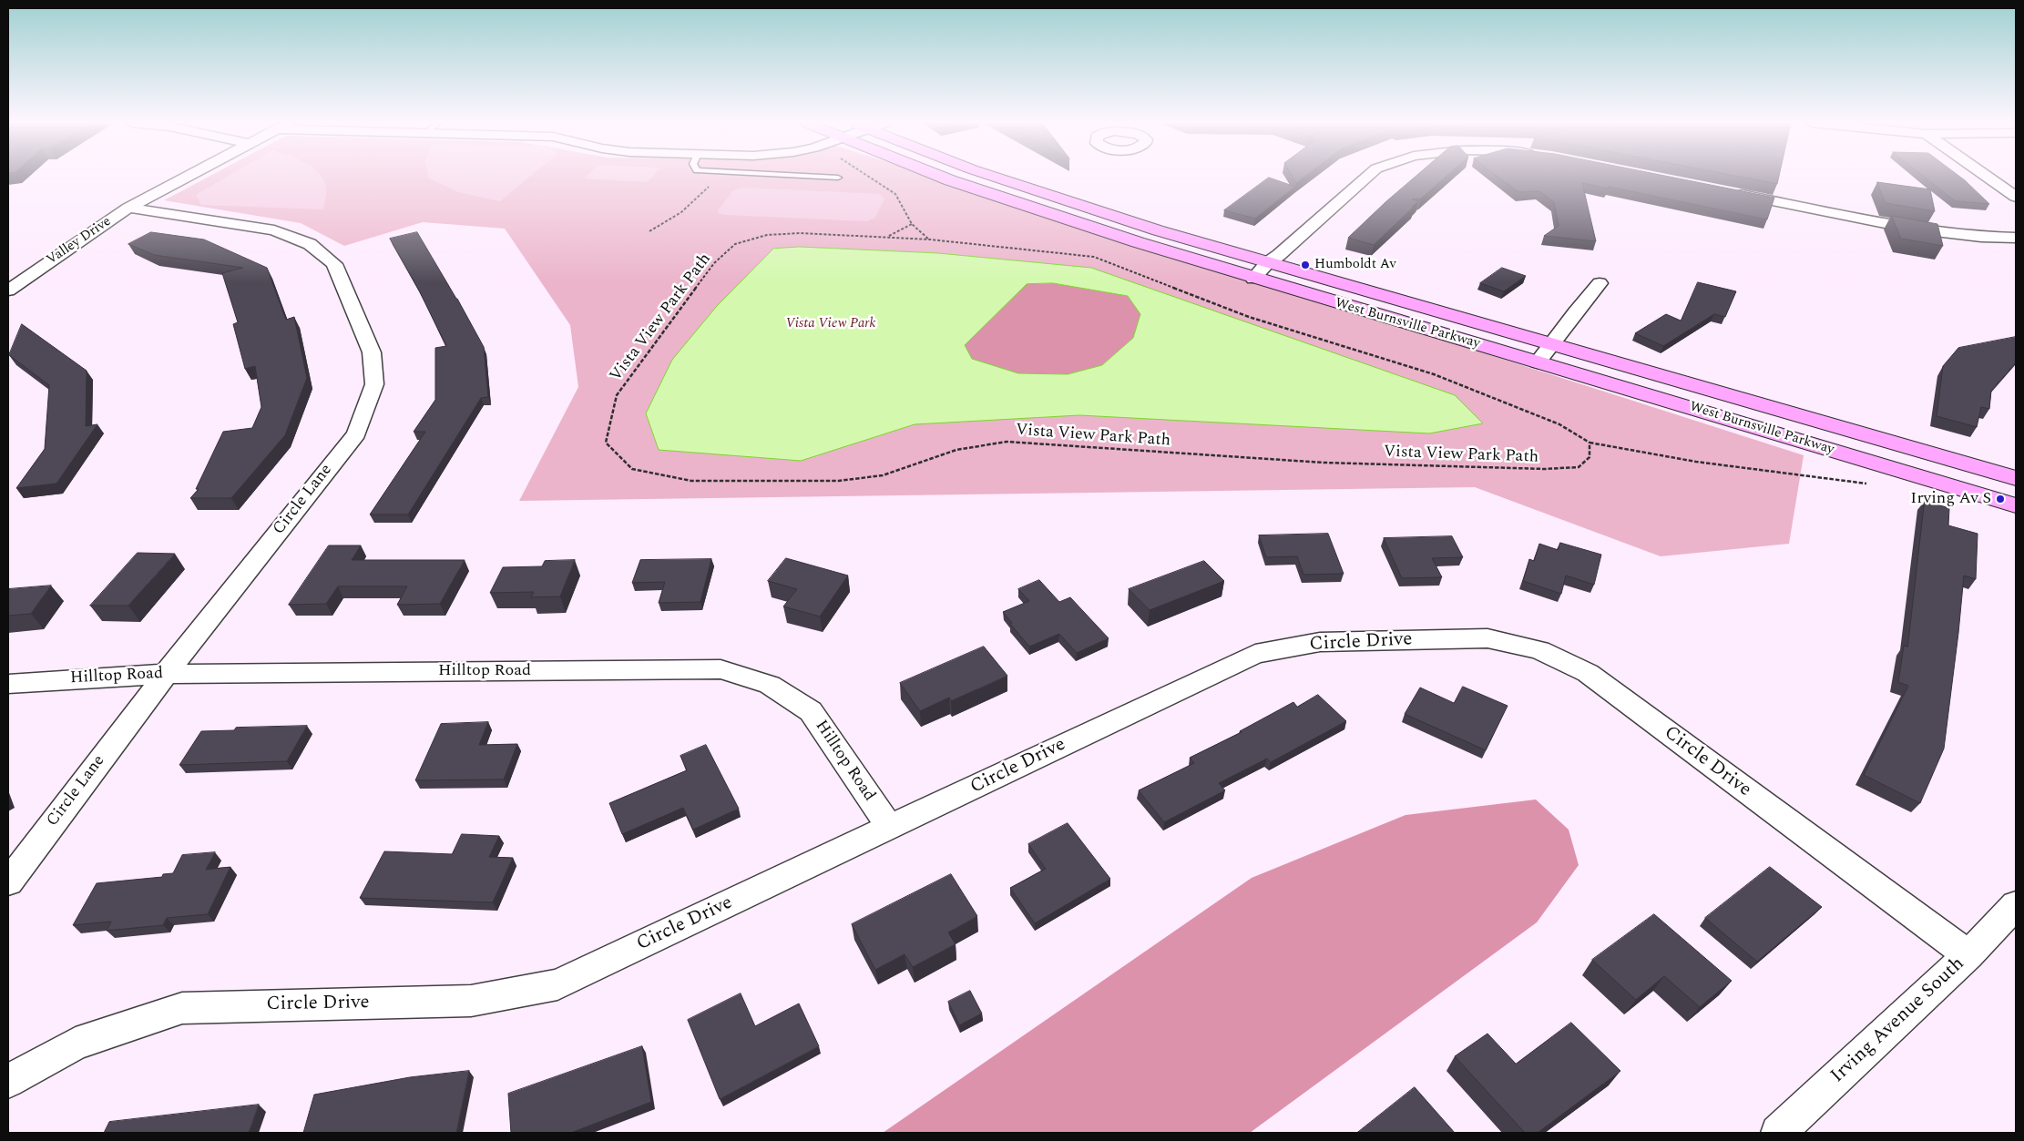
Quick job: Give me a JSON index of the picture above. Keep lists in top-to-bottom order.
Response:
{
  "streets": {
    "street": [
      "Valley Drive",
      "West Burnsville Parkway",
      "Circle Lane",
      "Circle Drive",
      "Hilltop Road",
      "Irving Avenue South"
    ],
    "path": ["Vista View Park Path"]
  },
  "crossings": [
    ["Valley Drive", "Circle Lane"],
    ["Circle Lane", "Hilltop Road"],
    ["Circle Drive", "Hilltop Road"],
    ["Circle Drive", "Irving Avenue South"]
  ],
  "parks": ["Vista View Park"],
  "places": ["Humboldt Av", "Irving Av S"]
}
